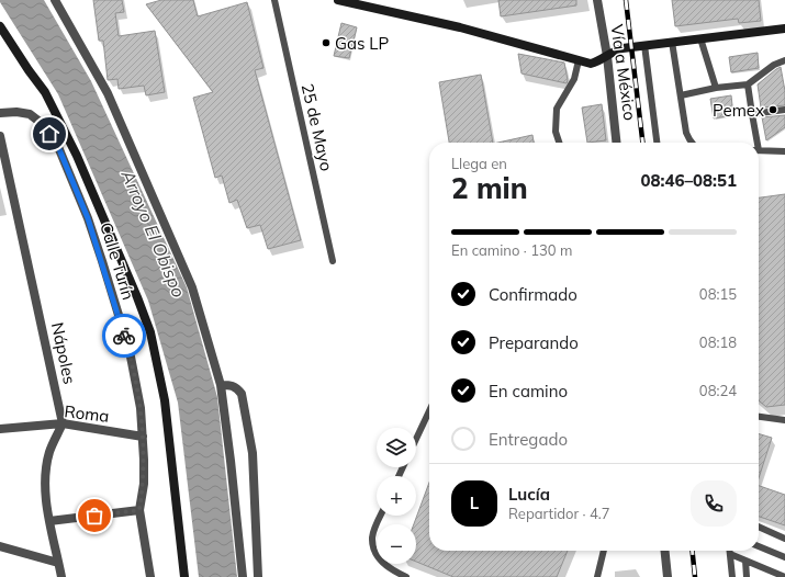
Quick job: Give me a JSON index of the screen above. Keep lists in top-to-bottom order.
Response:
{
  "streets": {
    "street": [
      "Vía a México",
      "Calle Turín",
      "Nápoles",
      "Roma"
    ],
    "lane": ["25 de Mayo"]
  },
  "crossings": [
    ["Calle Turín", "Roma"],
    ["Nápoles", "Roma"]
  ],
  "water": ["Arroyo El Obispo"],
  "places": ["Gas LP", "Pemex"],
  "page": {
    "heading": ["2 min", "Llega en", "08:46–08:51"],
    "panel": ["Lucía", "Repartidor · 4.7"],
    "bar": "En camino · 130 m",
    "list": [
      ["Confirmado", "08:15"],
      ["Preparando", "08:18"],
      ["En camino", "08:24"],
      "Entregado"
    ],
    "map_buttons": ["+", "−"],
    "round": "L"
  }
}
